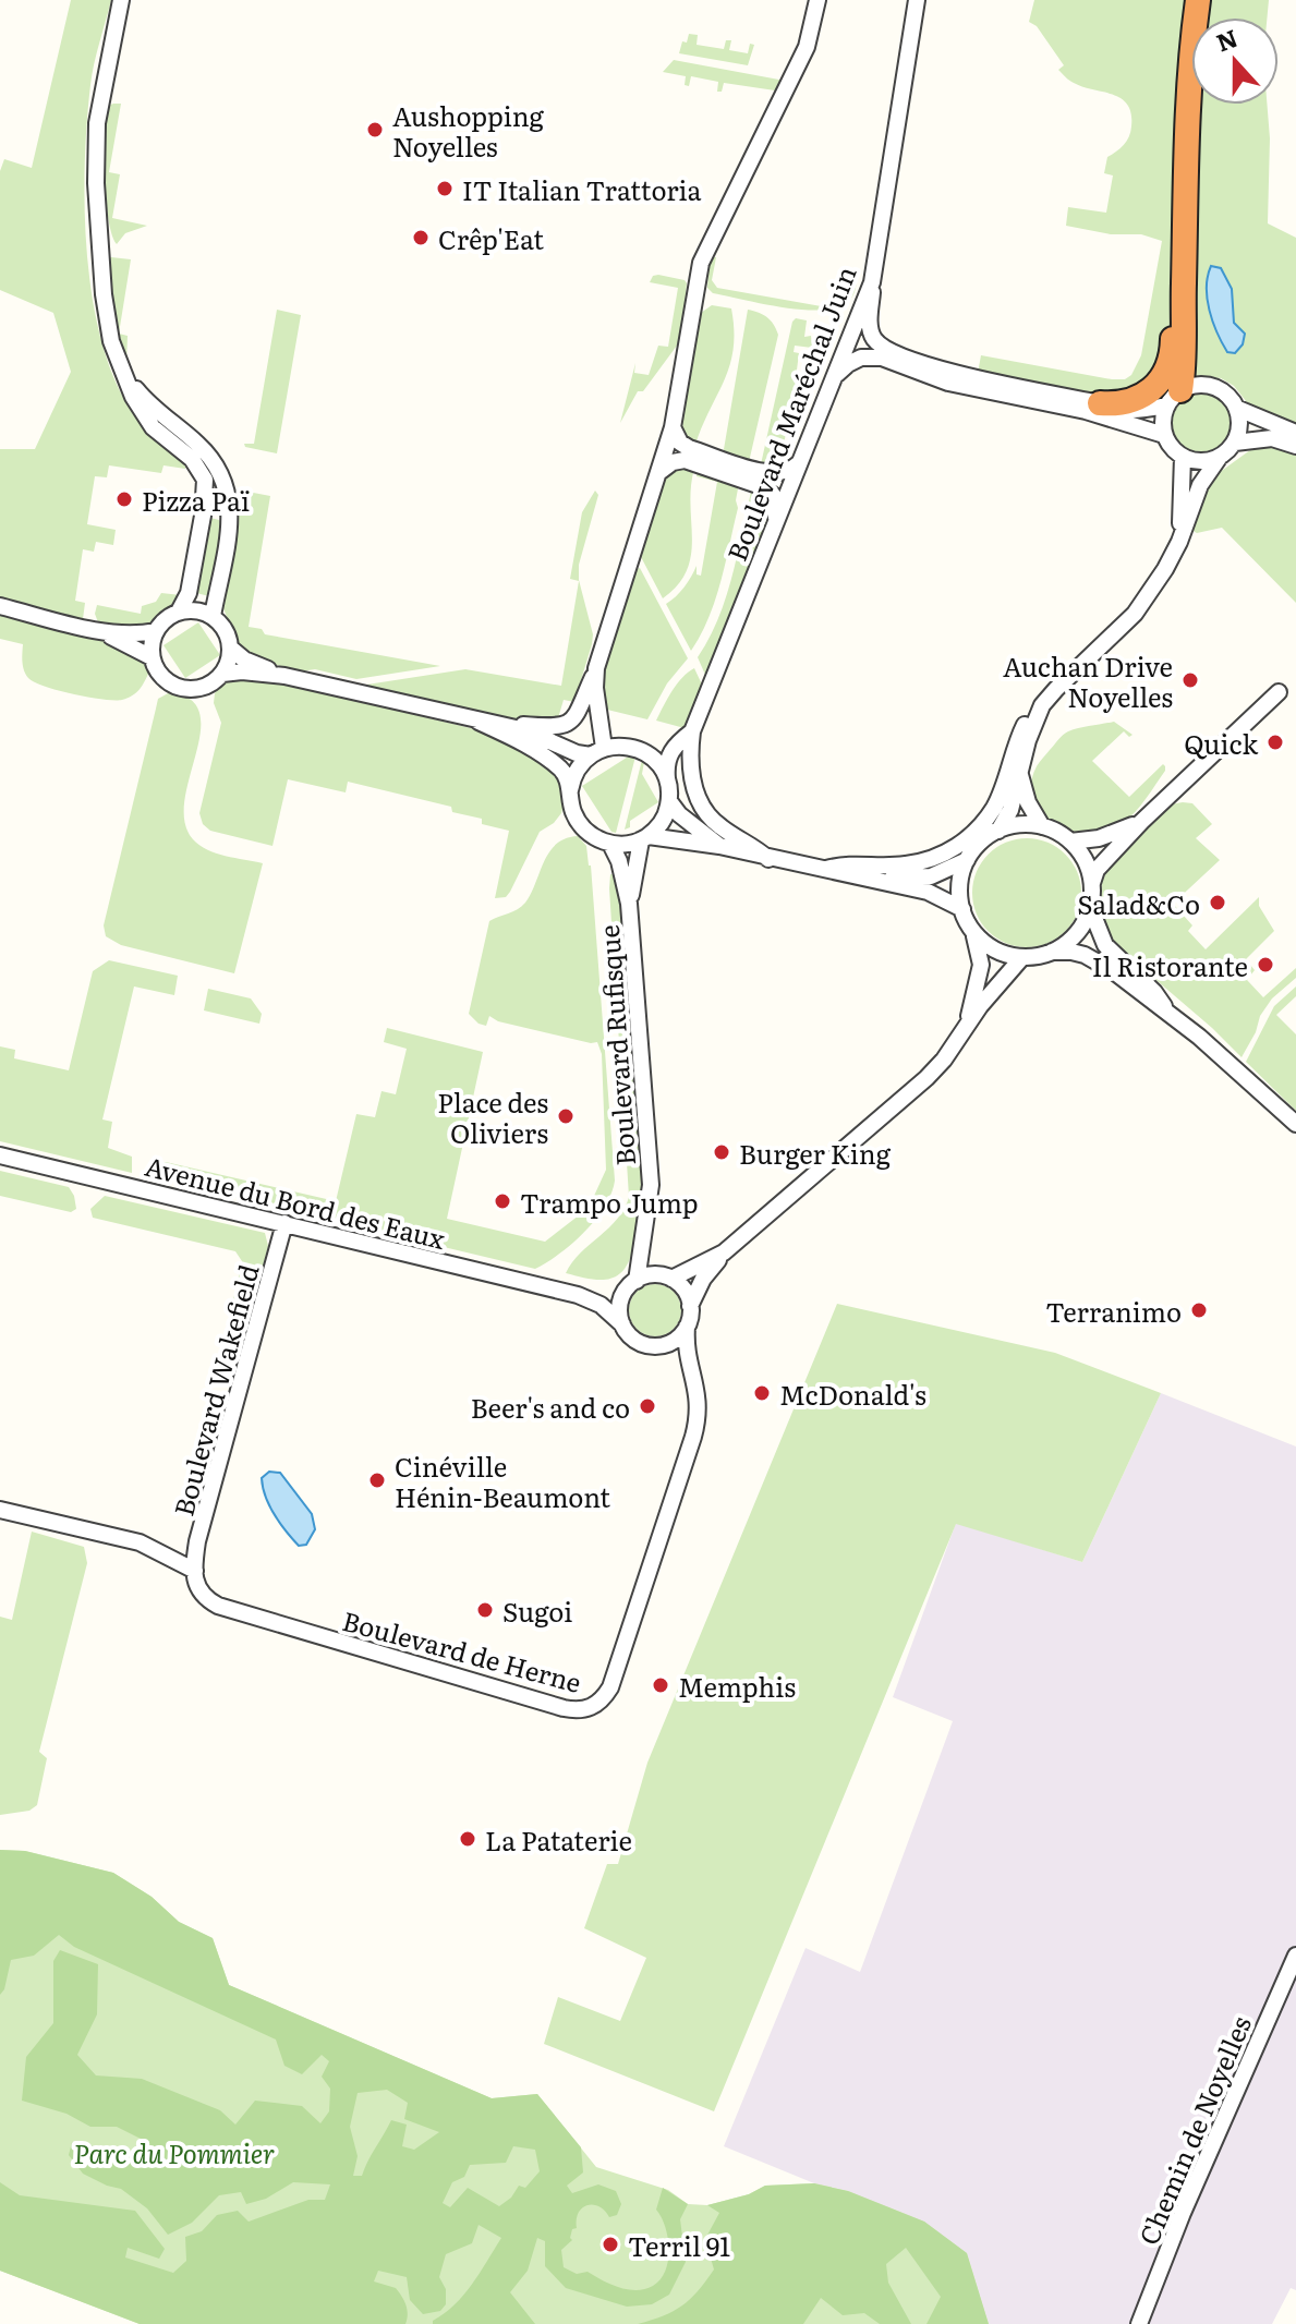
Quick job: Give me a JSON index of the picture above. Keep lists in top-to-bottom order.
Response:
{
  "streets": {
    "street": [
      "Boulevard Maréchal Juin",
      "Boulevard Rufisque",
      "Avenue du Bord des Eaux",
      "Boulevard Wakefield",
      "Boulevard de Herne",
      "Chemin de Noyelles"
    ]
  },
  "crossings": [
    ["Boulevard Maréchal Juin", "Boulevard Rufisque"],
    ["Boulevard Rufisque", "Avenue du Bord des Eaux"],
    ["Boulevard Rufisque", "Boulevard de Herne"],
    ["Avenue du Bord des Eaux", "Boulevard Wakefield"],
    ["Avenue du Bord des Eaux", "Boulevard de Herne"],
    ["Boulevard Wakefield", "Boulevard de Herne"]
  ],
  "parks": ["Parc du Pommier"],
  "places": [
    "Aushopping Noyelles",
    "IT Italian Trattoria",
    "Crêp'Eat",
    "Pizza Paï",
    "Auchan Drive Noyelles",
    "Quick",
    "Salad&Co",
    "Il Ristorante",
    "Place des Oliviers",
    "Burger King",
    "Trampo Jump",
    "Terranimo",
    "McDonald's",
    "Beer's and co",
    "Cinéville Hénin-Beaumont",
    "Sugoi",
    "Memphis",
    "La Pataterie",
    "Terril 91"
  ],
  "north": "top"
}
